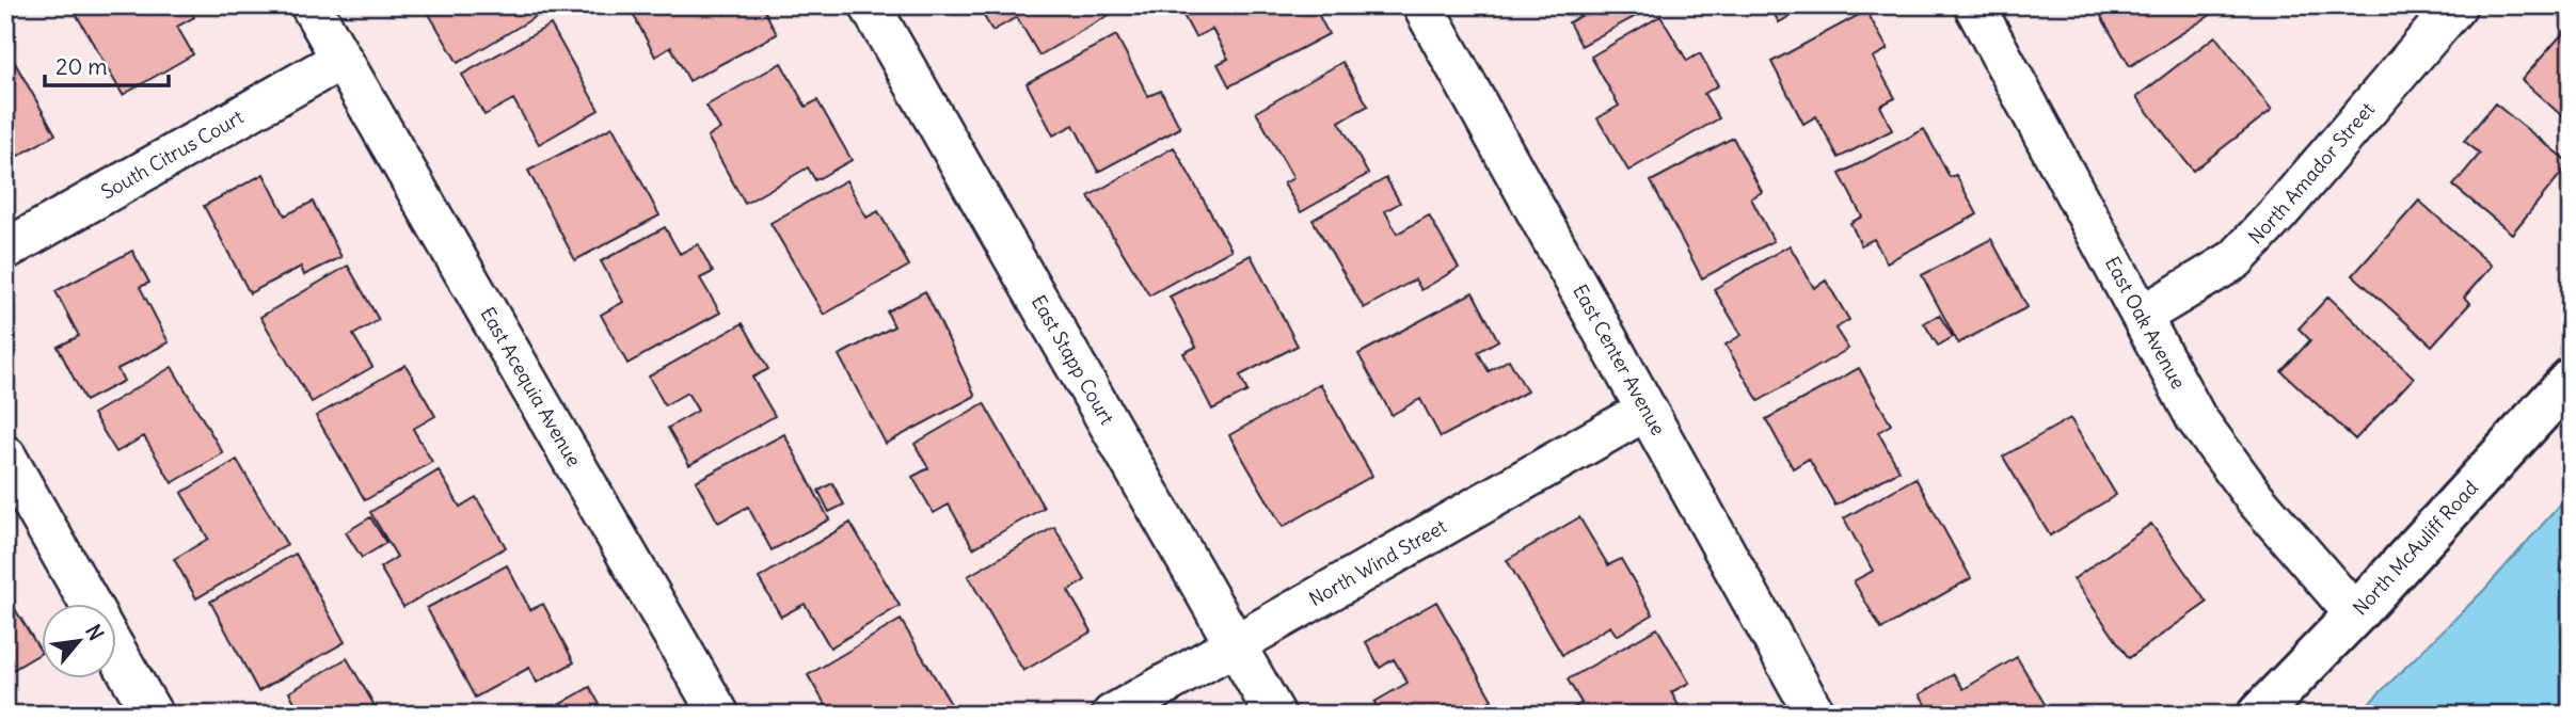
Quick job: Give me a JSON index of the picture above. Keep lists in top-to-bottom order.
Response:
{
  "streets": {
    "street": [
      "South Citrus Court",
      "North Amador Street",
      "East Oak Avenue",
      "East Stapp Court",
      "East Center Avenue",
      "East Acequia Avenue",
      "North McAuliff Road",
      "North Wind Street"
    ]
  },
  "crossings": [
    ["South Citrus Court", "East Acequia Avenue"],
    ["North Amador Street", "East Oak Avenue"],
    ["East Oak Avenue", "North McAuliff Road"],
    ["East Stapp Court", "North Wind Street"],
    ["East Center Avenue", "North Wind Street"]
  ],
  "scale_bar": "20 m",
  "north": "top right"
}
